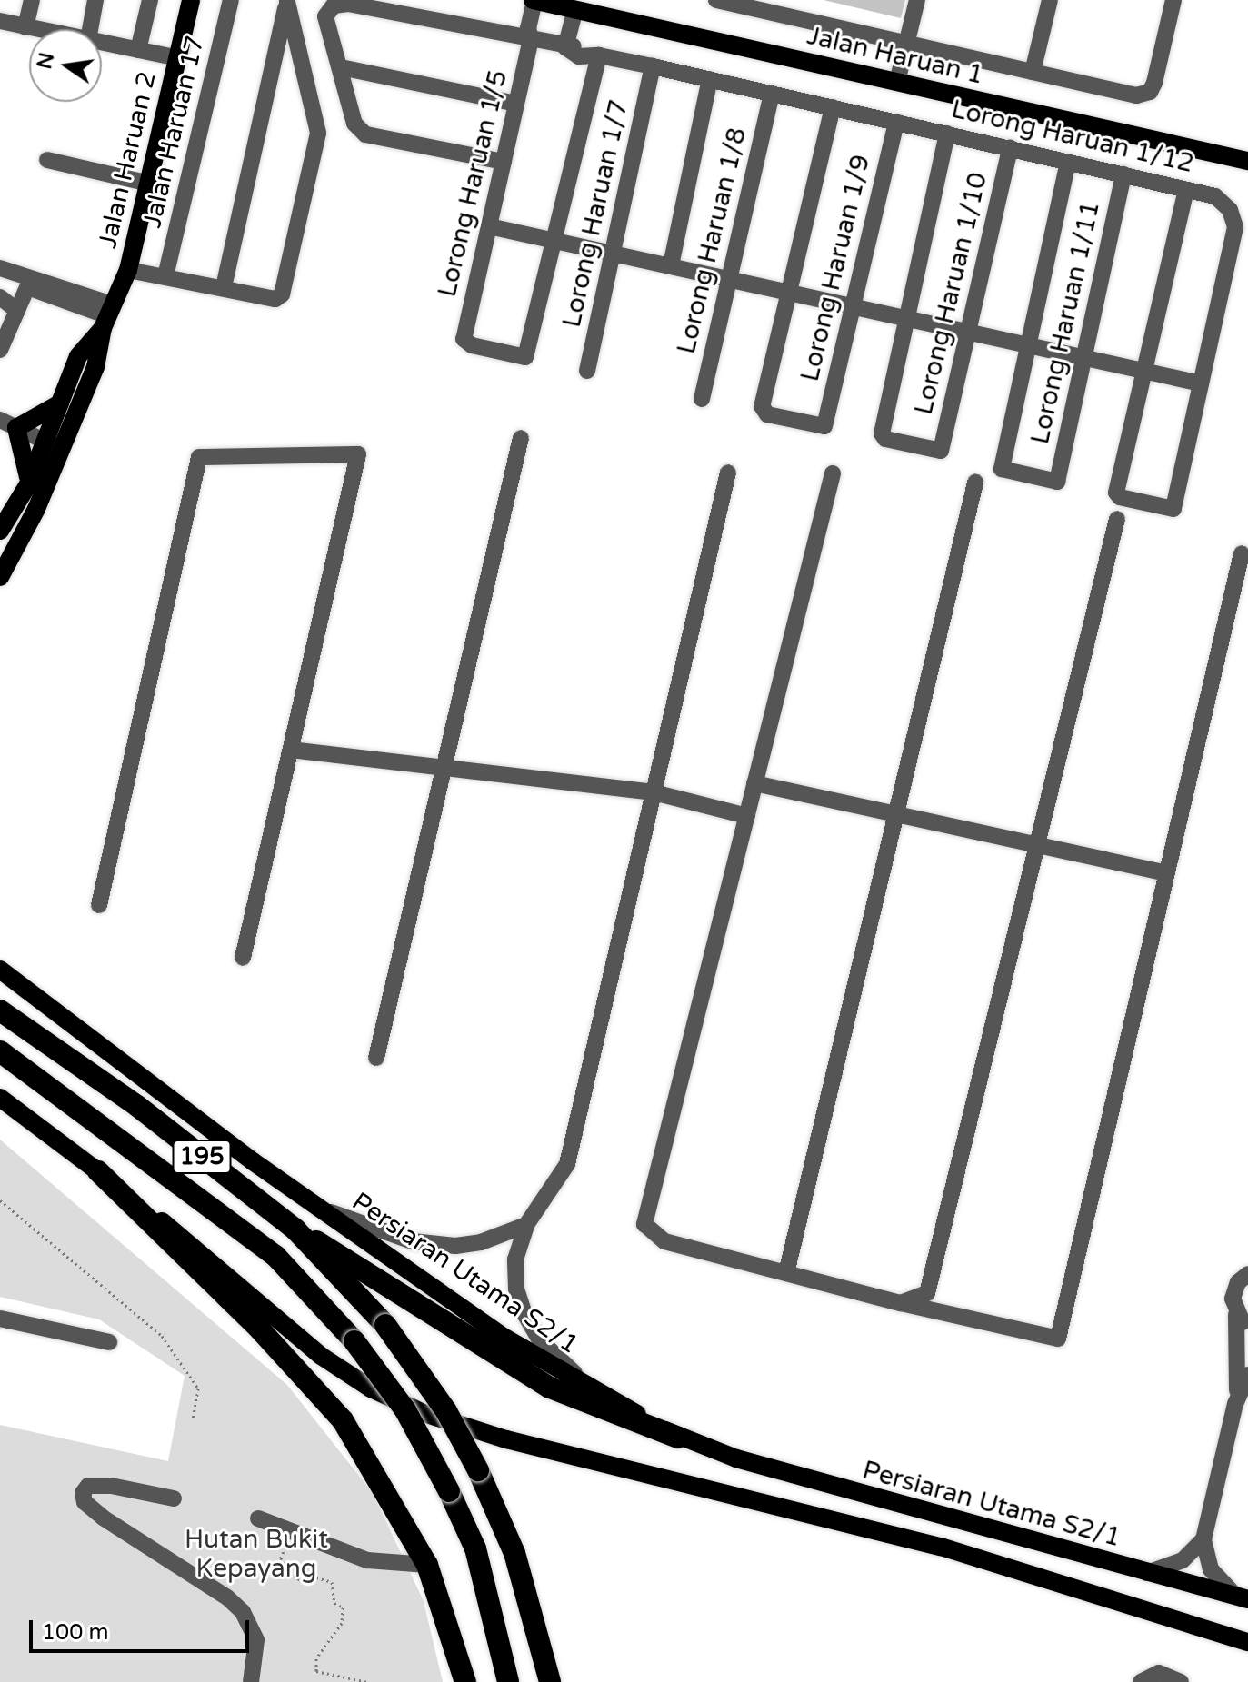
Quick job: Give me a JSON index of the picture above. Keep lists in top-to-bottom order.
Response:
{
  "streets": {
    "highway": ["195"],
    "main road": ["Jalan Haruan 1", "Jalan Haruan 2", "Persiaran Utama S2/1"],
    "street": [
      "Jalan Haruan 17",
      "Lorong Haruan 1/12",
      "Lorong Haruan 1/5",
      "Lorong Haruan 1/7",
      "Lorong Haruan 1/8",
      "Lorong Haruan 1/9",
      "Lorong Haruan 1/10",
      "Lorong Haruan 1/11"
    ]
  },
  "crossings": [
    ["Jalan Haruan 1", "Lorong Haruan 1/5"],
    ["Lorong Haruan 1/12", "Lorong Haruan 1/5"],
    ["Lorong Haruan 1/12", "Lorong Haruan 1/7"],
    ["Lorong Haruan 1/12", "Lorong Haruan 1/8"],
    ["Lorong Haruan 1/12", "Lorong Haruan 1/9"],
    ["Lorong Haruan 1/12", "Lorong Haruan 1/10"],
    ["Lorong Haruan 1/12", "Lorong Haruan 1/11"]
  ],
  "parks": ["Hutan Bukit Kepayang"],
  "scale_bar": "100 m",
  "north": "left"
}
